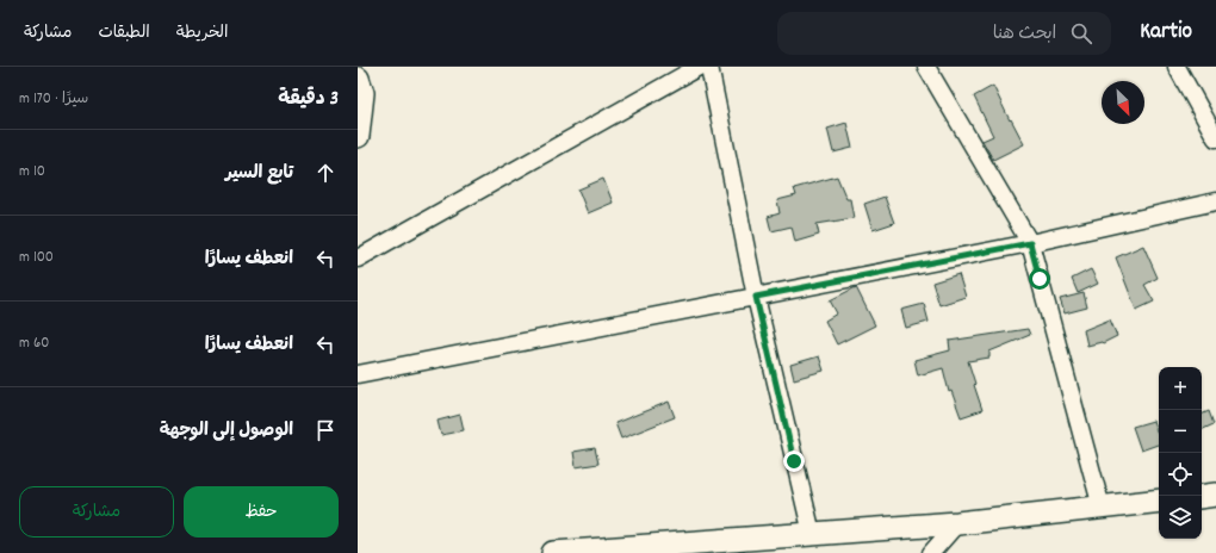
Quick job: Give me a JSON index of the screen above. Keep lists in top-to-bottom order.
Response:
{
  "north": "bottom right",
  "page": {
    "header": "Kartio",
    "search": "ابحث هنا",
    "nav": ["الخريطة", "الطبقات", "مشاركة"],
    "heading": ["3 دقيقة", "سيرًا · 170 m"],
    "list": [
      ["تابع السير", "10 m"],
      ["انعطف يسارًا", "100 m"],
      ["انعطف يسارًا", "60 m"],
      "الوصول إلى الوجهة"
    ],
    "map_buttons": ["+", "−"],
    "buttons": ["حفظ", "مشاركة"]
  }
}
